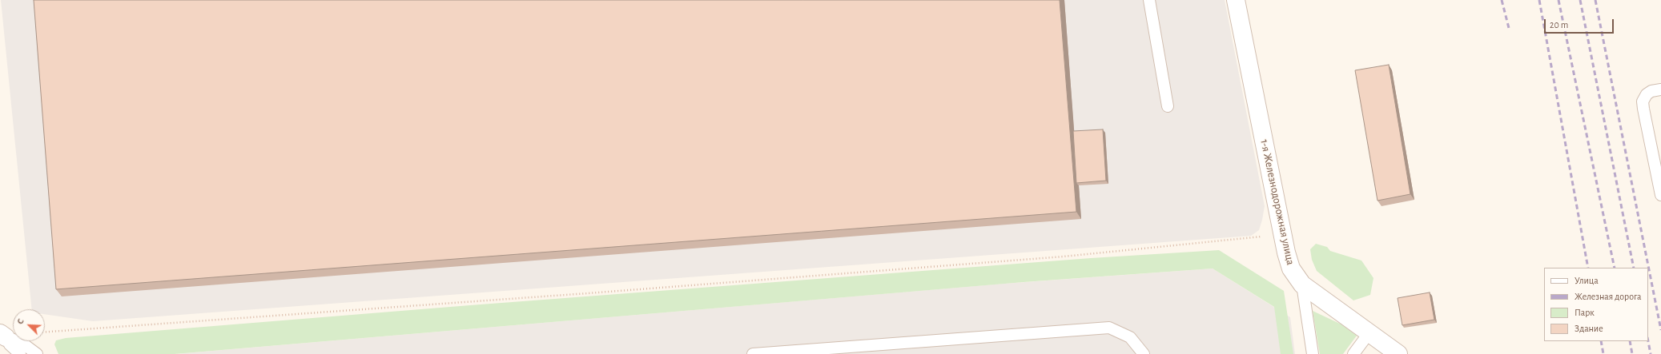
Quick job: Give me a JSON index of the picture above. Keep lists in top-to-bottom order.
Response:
{
  "streets": {
    "street": ["1-я Железнодорожная улица"]
  },
  "legend": [
    "Улица",
    "Железная дорога",
    "Парк",
    "Здание"
  ],
  "scale_bar": "20 m",
  "north": "top left"
}
